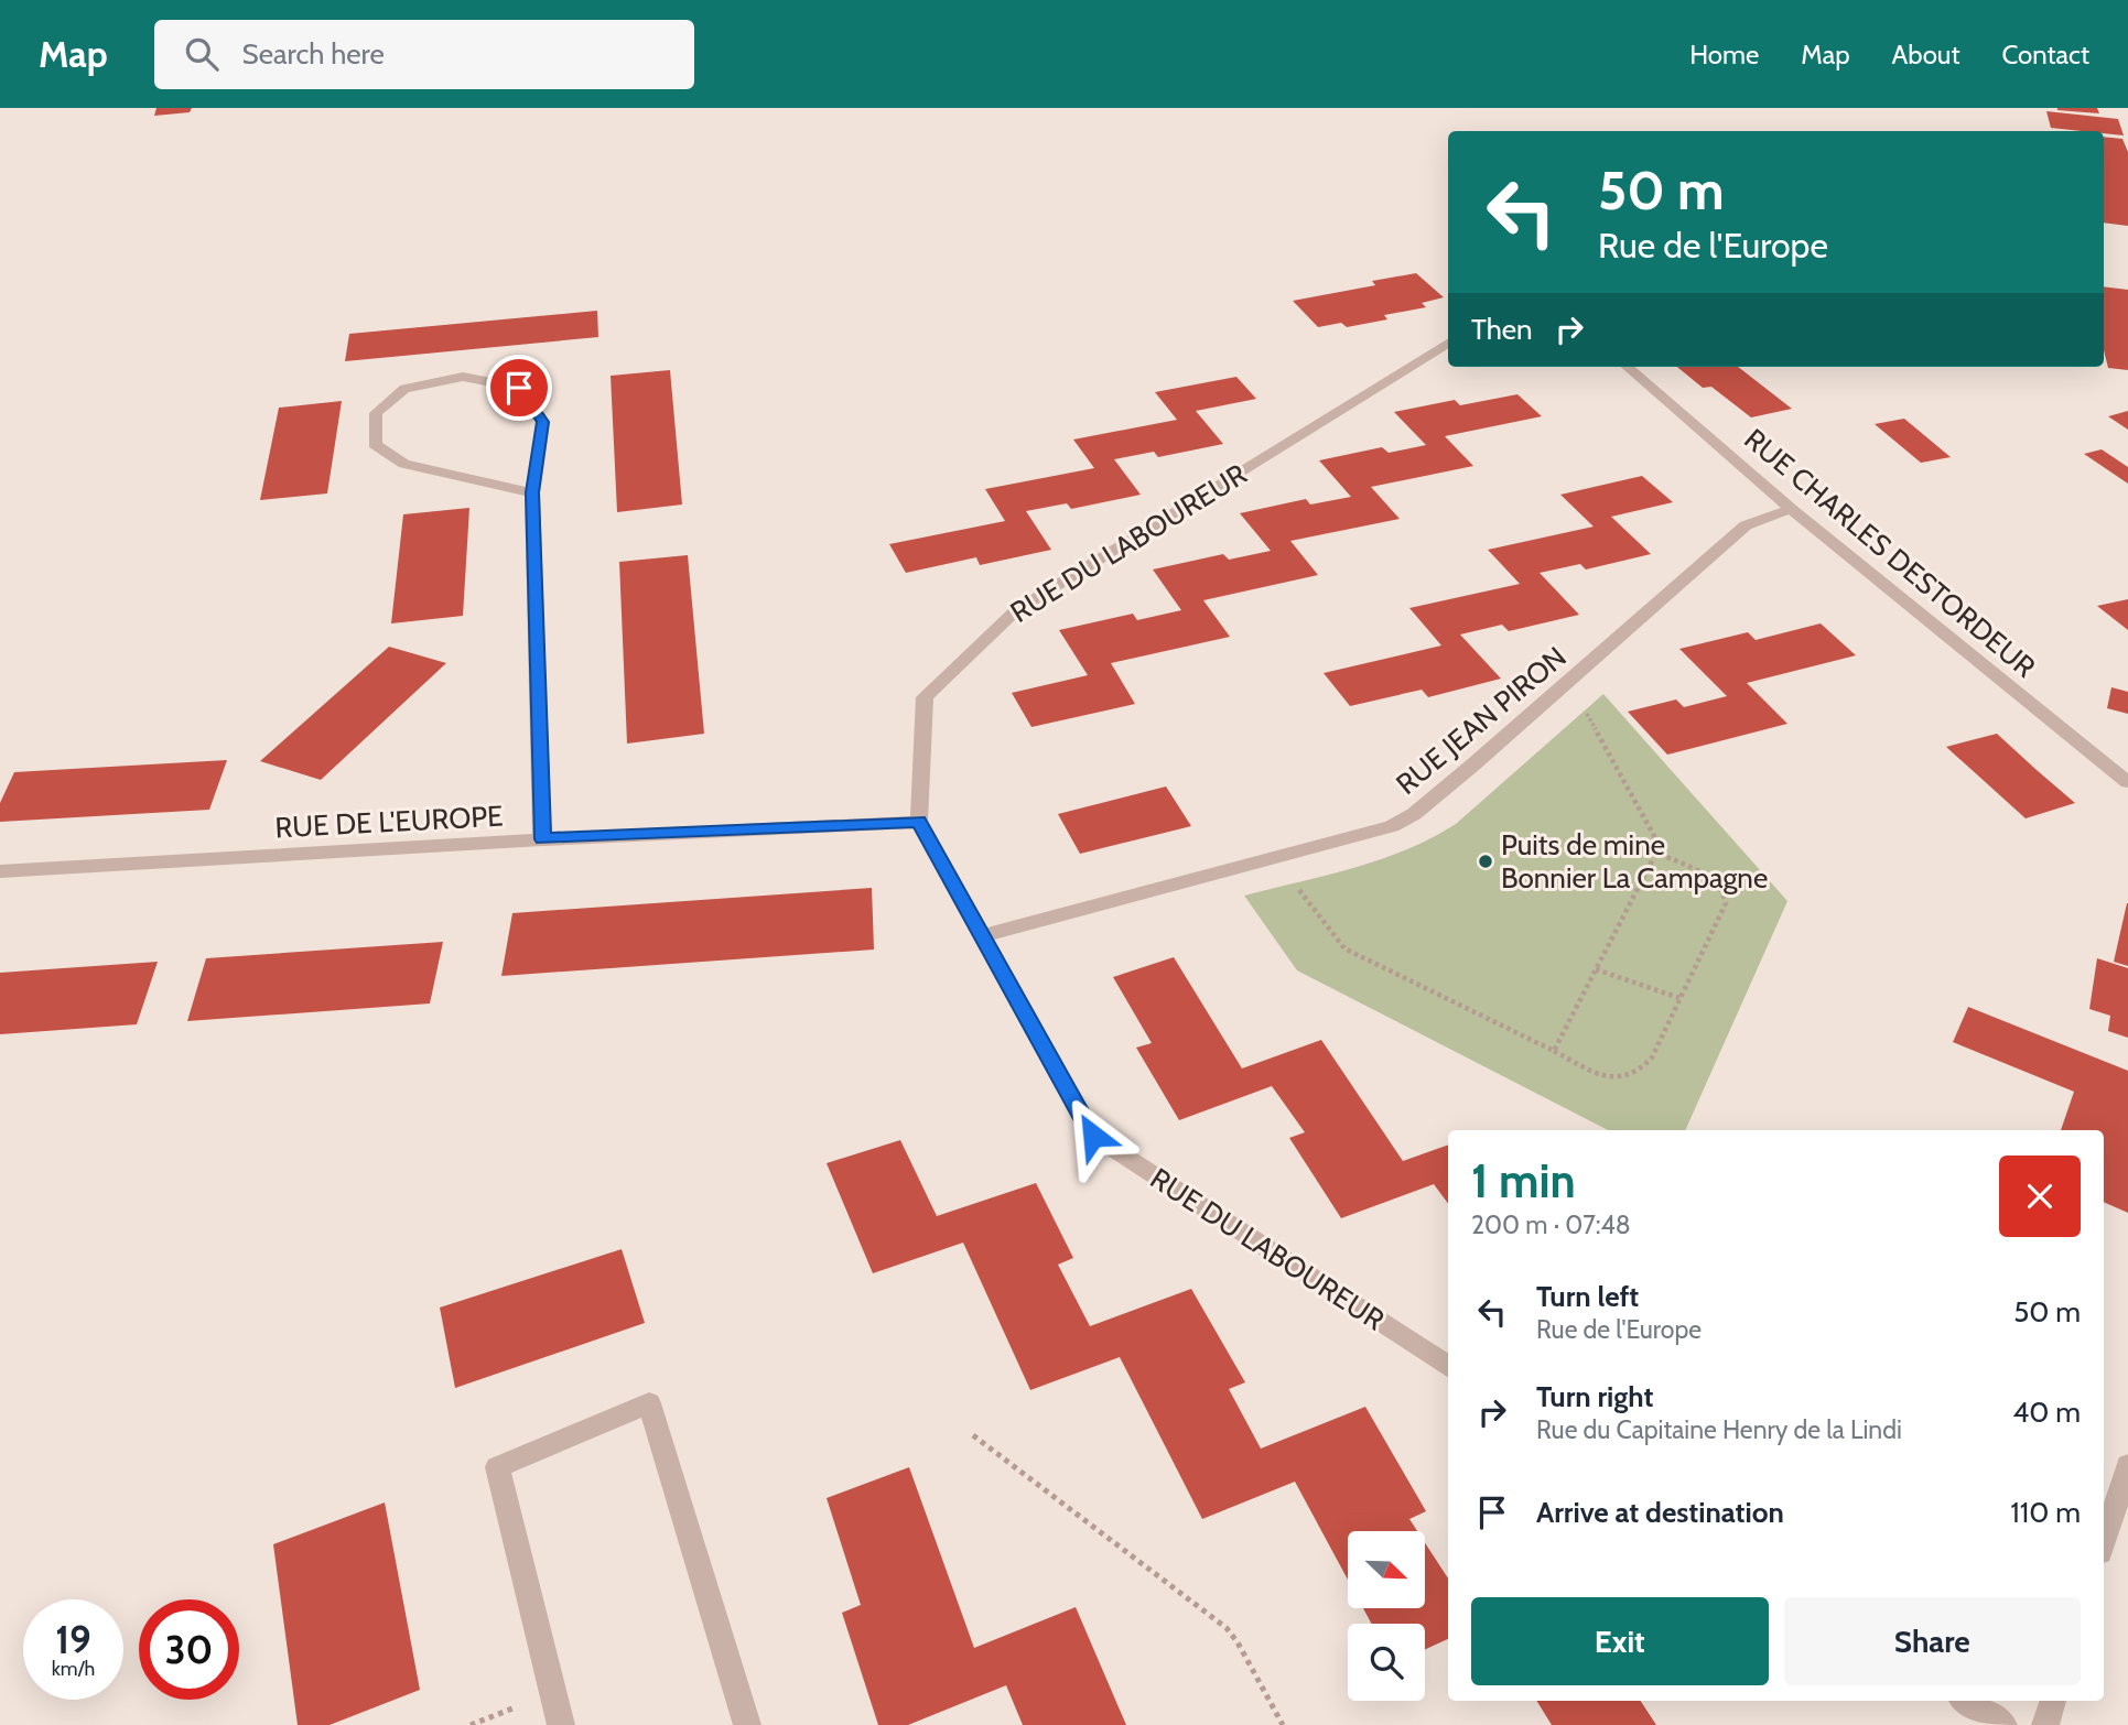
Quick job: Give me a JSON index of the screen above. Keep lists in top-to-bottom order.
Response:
{
  "streets": {
    "street": [
      "RUE DU LABOUREUR",
      "RUE CHARLES DESTORDEUR",
      "RUE JEAN PIRON",
      "RUE DE L'EUROPE"
    ]
  },
  "crossings": [
    ["RUE DU LABOUREUR", "RUE JEAN PIRON"],
    ["RUE DU LABOUREUR", "RUE DE L'EUROPE"],
    ["RUE CHARLES DESTORDEUR", "RUE JEAN PIRON"]
  ],
  "places": ["Puits de mine Bonnier La Campagne"],
  "north": "bottom right",
  "page": {
    "header": "Map",
    "search": "Search here",
    "nav": [
      "Home",
      "Map",
      "About",
      "Contact"
    ],
    "turn": ["50 m", "Rue de l'Europe"],
    "then": "Then",
    "heading": ["1 min", "200 m · 07:48"],
    "list": [
      {
        "name": "Turn left",
        "note": "Rue de l'Europe",
        "value": "50 m"
      },
      {
        "name": "Turn right",
        "note": "Rue du Capitaine Henry de la Lindi",
        "value": "40 m"
      },
      {
        "name": "Arrive at destination",
        "value": "110 m"
      }
    ],
    "buttons": ["Exit", "Share"],
    "speed": "19 km/h",
    "limit": "30"
  }
}
